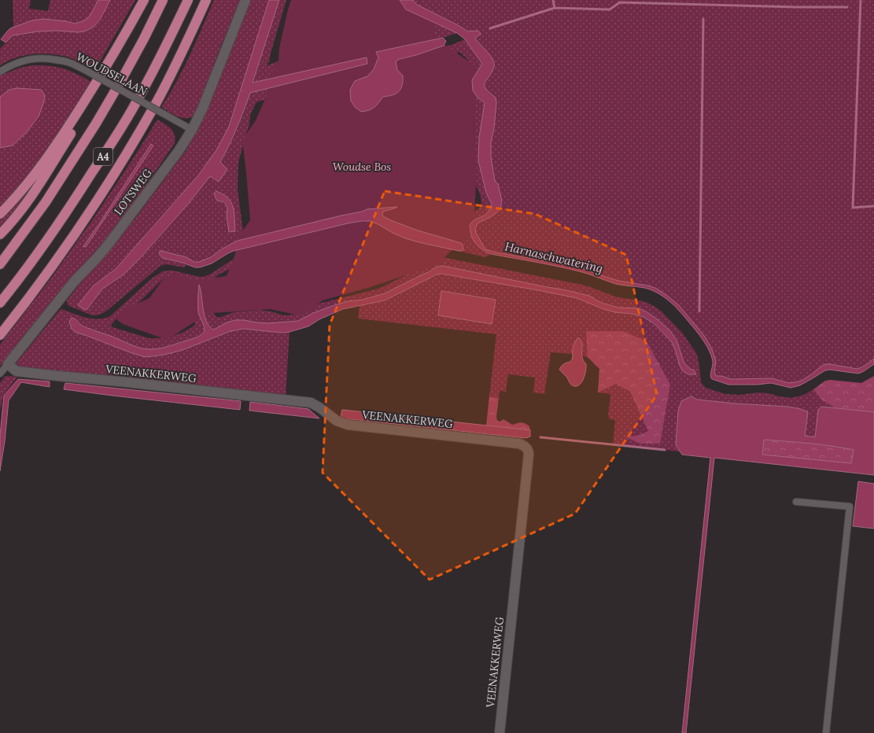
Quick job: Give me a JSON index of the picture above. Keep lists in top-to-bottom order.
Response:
{
  "streets": {
    "highway": ["A4"],
    "street": ["WOUDSELAAN", "LOTSWEG", "VEENAKKERWEG"]
  },
  "crossings": [
    ["WOUDSELAAN", "LOTSWEG"],
    ["LOTSWEG", "VEENAKKERWEG"]
  ],
  "water": ["Harnaschwatering"],
  "parks": ["Woudse Bos"]
}
